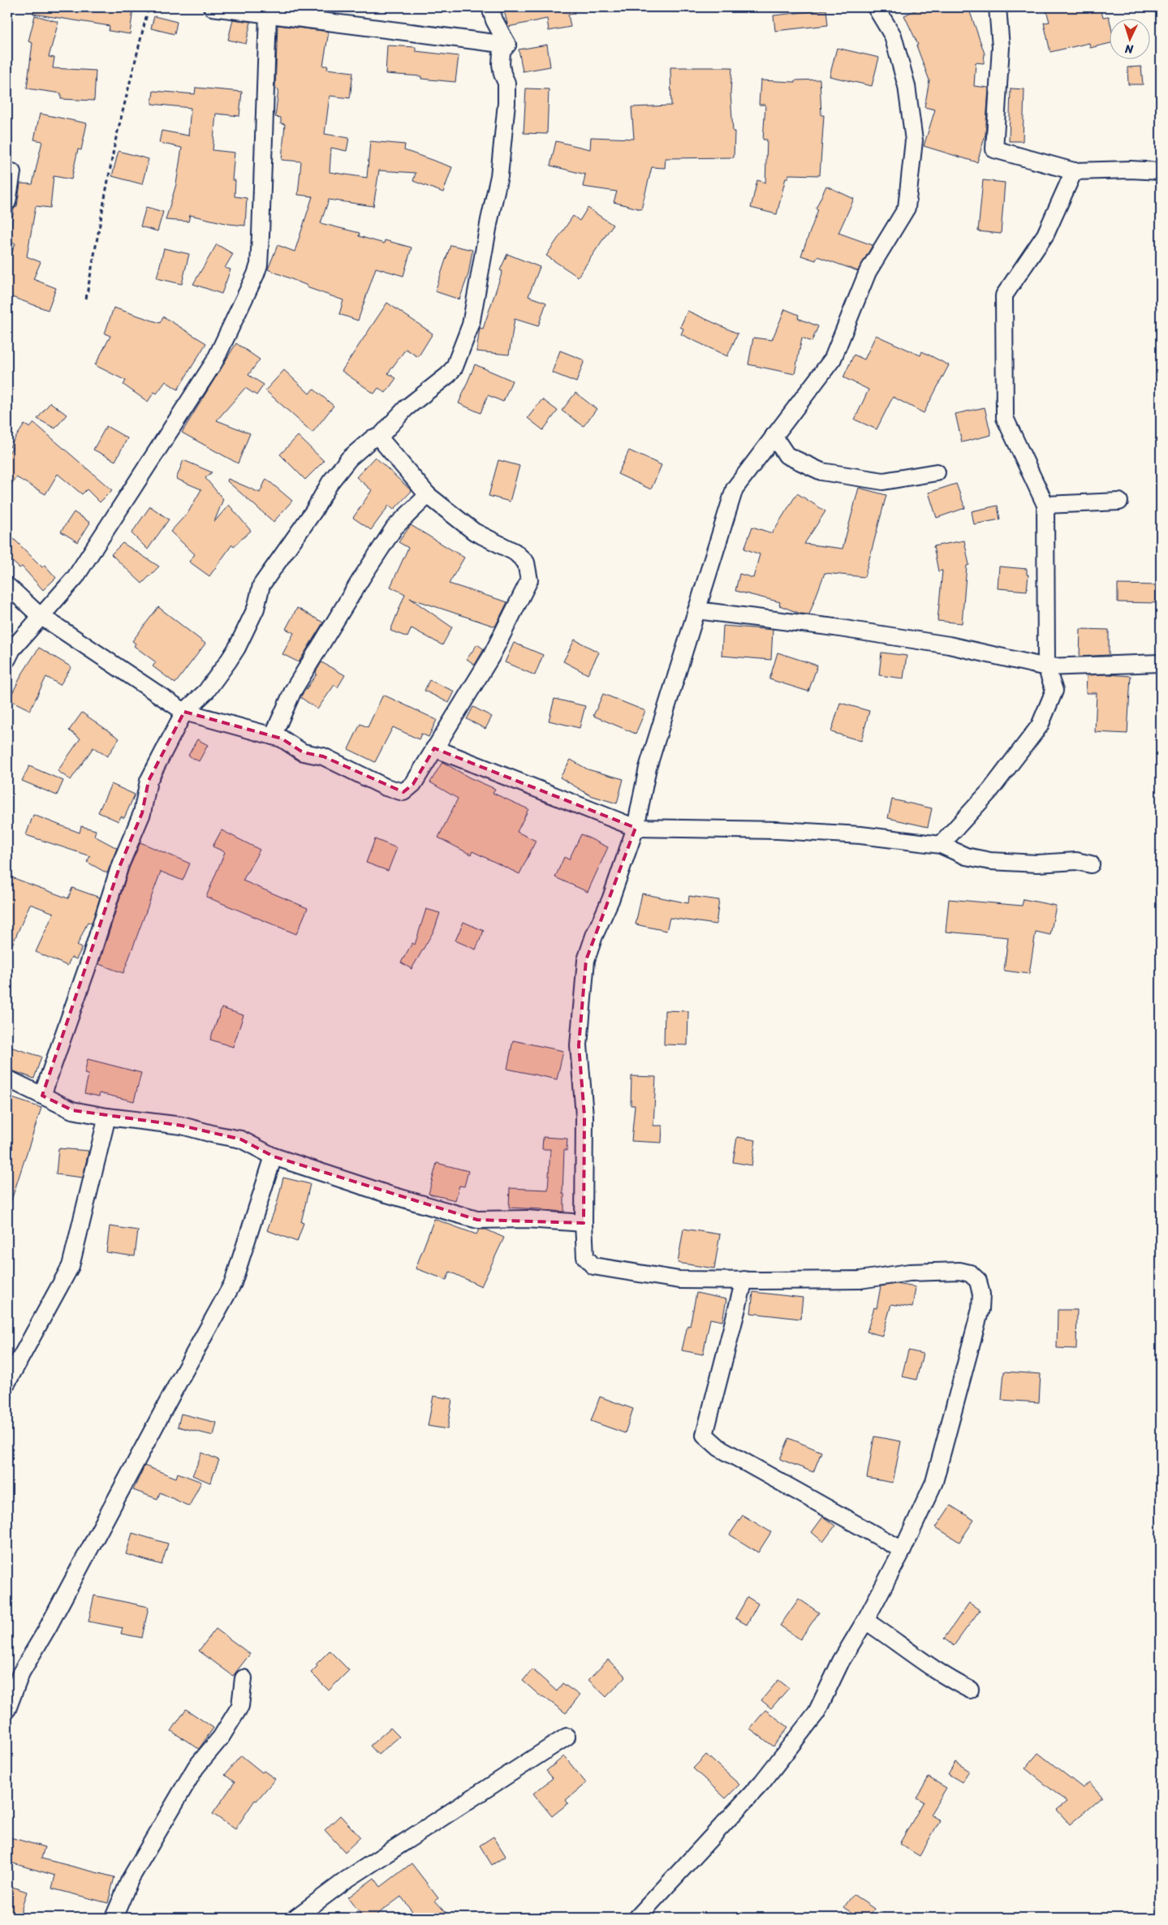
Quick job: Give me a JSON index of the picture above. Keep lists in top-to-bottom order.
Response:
{
  "north": "bottom"
}
